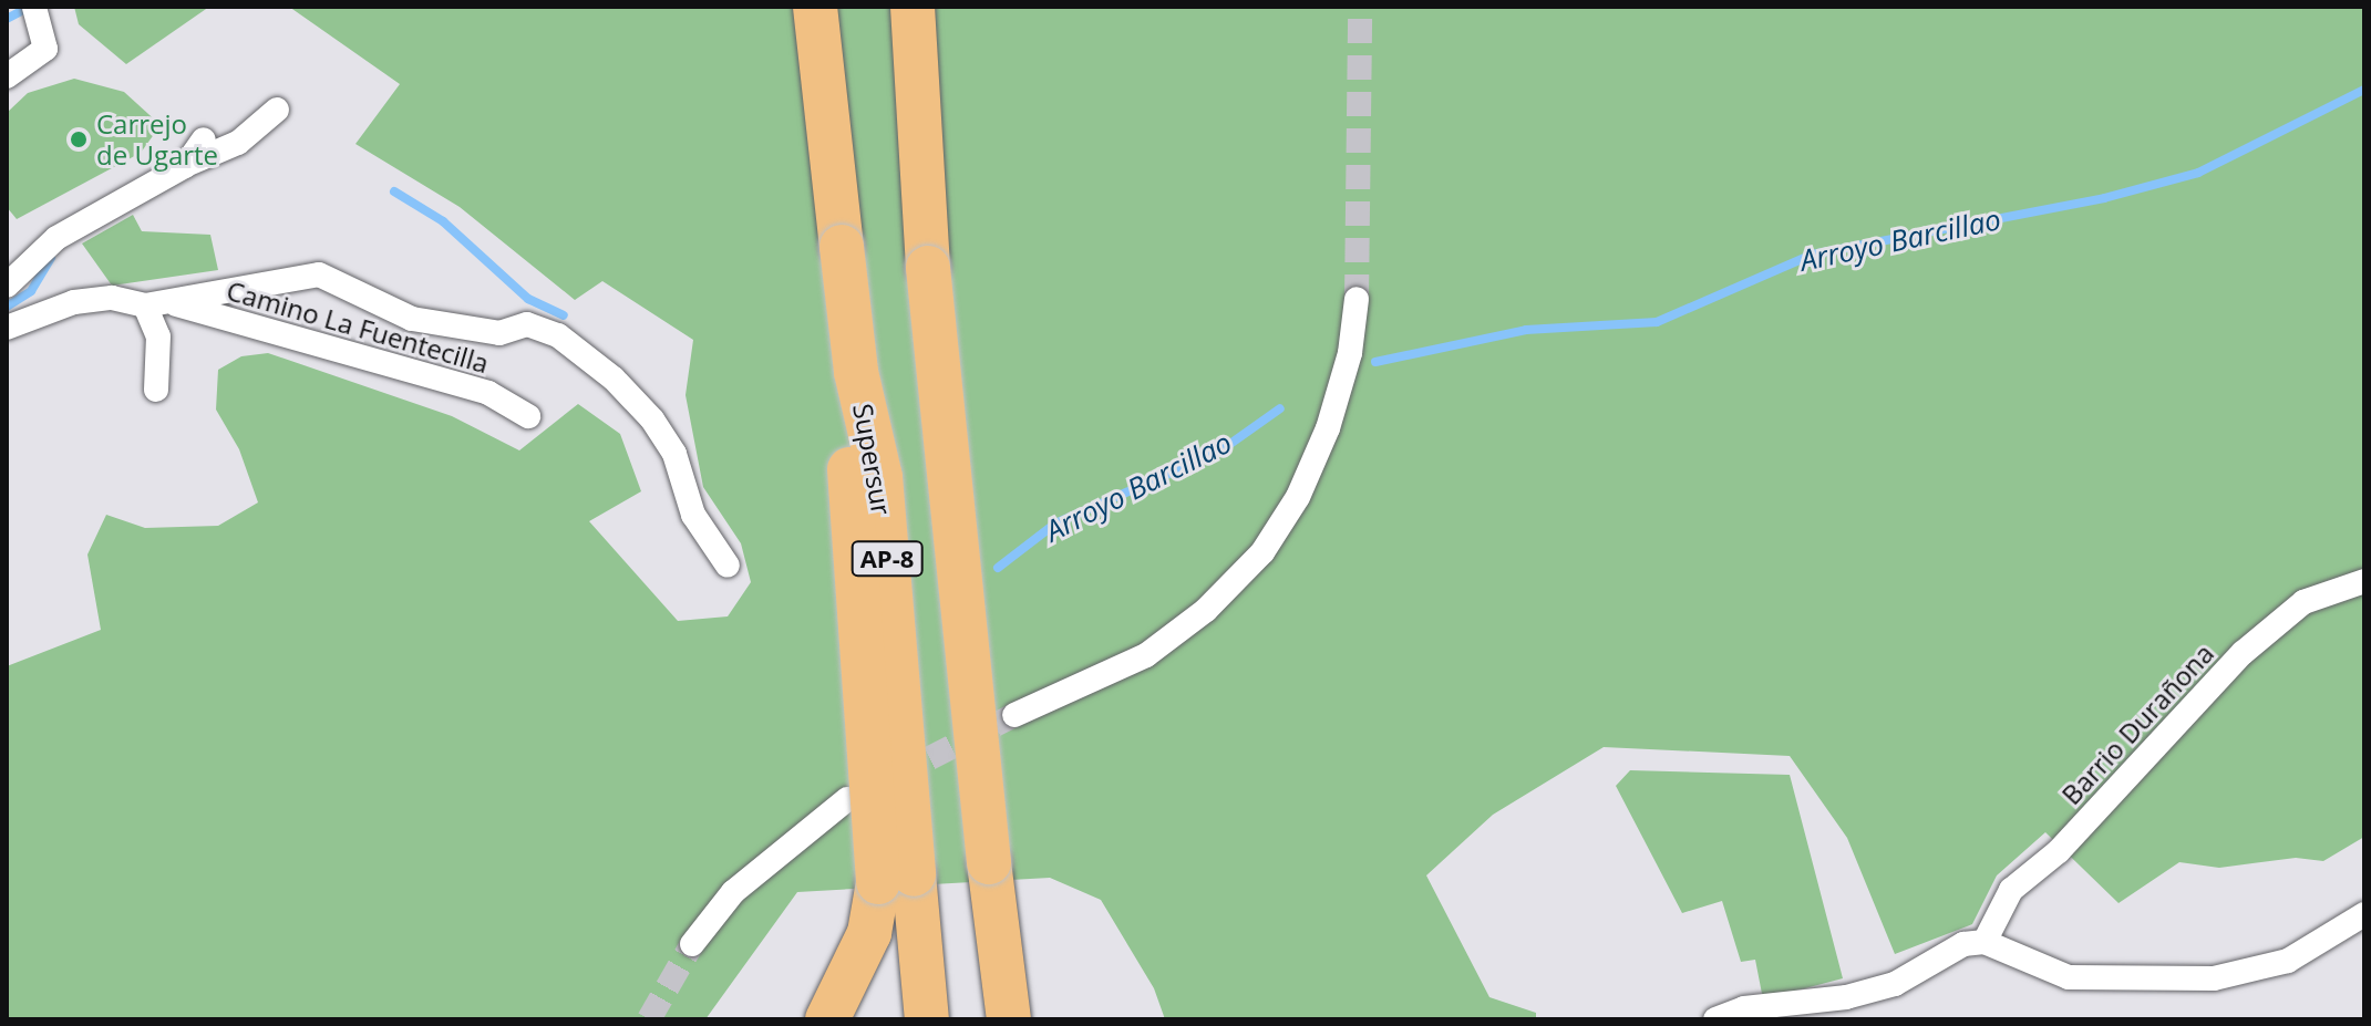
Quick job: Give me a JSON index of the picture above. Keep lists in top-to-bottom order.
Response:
{
  "streets": {
    "highway": ["Supersur", "AP-8"],
    "street": ["Camino La Fuentecilla", "Barrio Durañona"]
  },
  "crossings": [
    ["Supersur", "AP-8"]
  ],
  "water": ["Arroyo Barcillao"],
  "places": ["Carrejo de Ugarte"]
}
